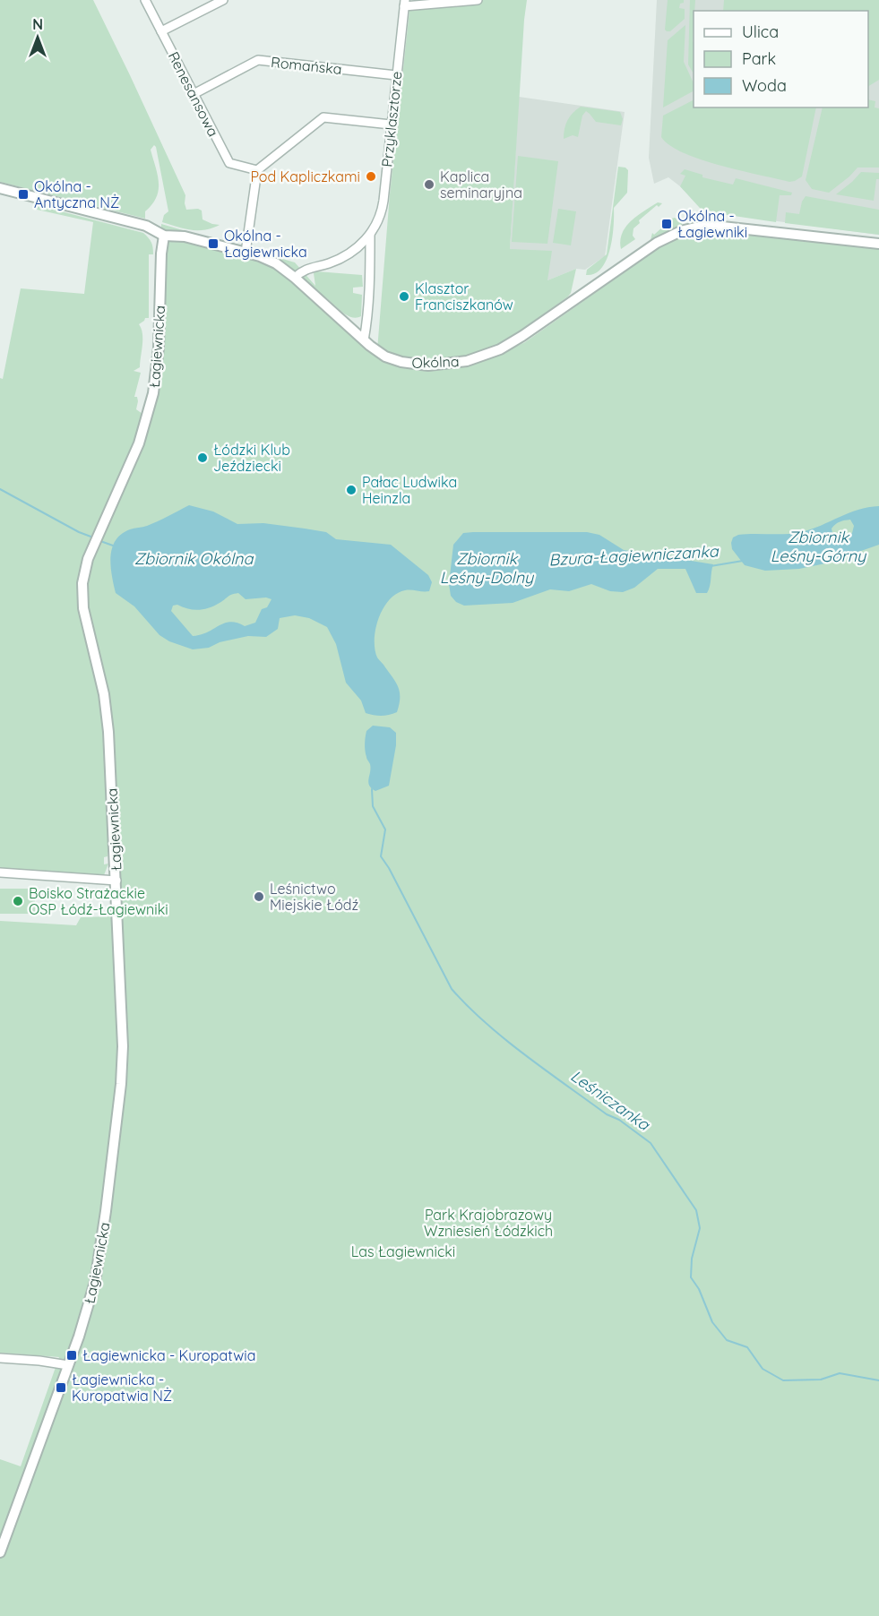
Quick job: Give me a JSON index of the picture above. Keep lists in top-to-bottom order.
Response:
{
  "streets": {
    "street": [
      "Romańska",
      "Renesansowa",
      "Przyklasztorze",
      "Łagiewnicka",
      "Okólna"
    ]
  },
  "crossings": [
    ["Romańska", "Renesansowa"],
    ["Romańska", "Przyklasztorze"],
    ["Przyklasztorze", "Okólna"],
    ["Łagiewnicka", "Okólna"]
  ],
  "water": [
    "Zbiornik Leśny-Górny",
    "Bzura-Łagiewniczanka",
    "Zbiornik Okólna",
    "Zbiornik Leśny-Dolny",
    "Leśniczanka"
  ],
  "parks": ["Park Krajobrazowy Wzniesień Łódzkich", "Las Łagiewnicki"],
  "places": {
    "other": [
      "Pod Kapliczkami",
      "Kaplica seminaryjna",
      "Klasztor Franciszkanów",
      "Łódzki Klub Jeździecki",
      "Pałac Ludwika Heinzla",
      "Leśnictwo Miejskie Łódź",
      "Boisko Strażackie OSP Łódź-Łagiewniki"
    ],
    "transit": [
      "Okólna - Antyczna NŻ",
      "Okólna - Łagiewniki",
      "Okólna - Łagiewnicka",
      "Łagiewnicka - Kuropatwia",
      "Łagiewnicka - Kuropatwia NŻ"
    ]
  },
  "legend": ["Ulica", "Park", "Woda"],
  "north": "top"
}
